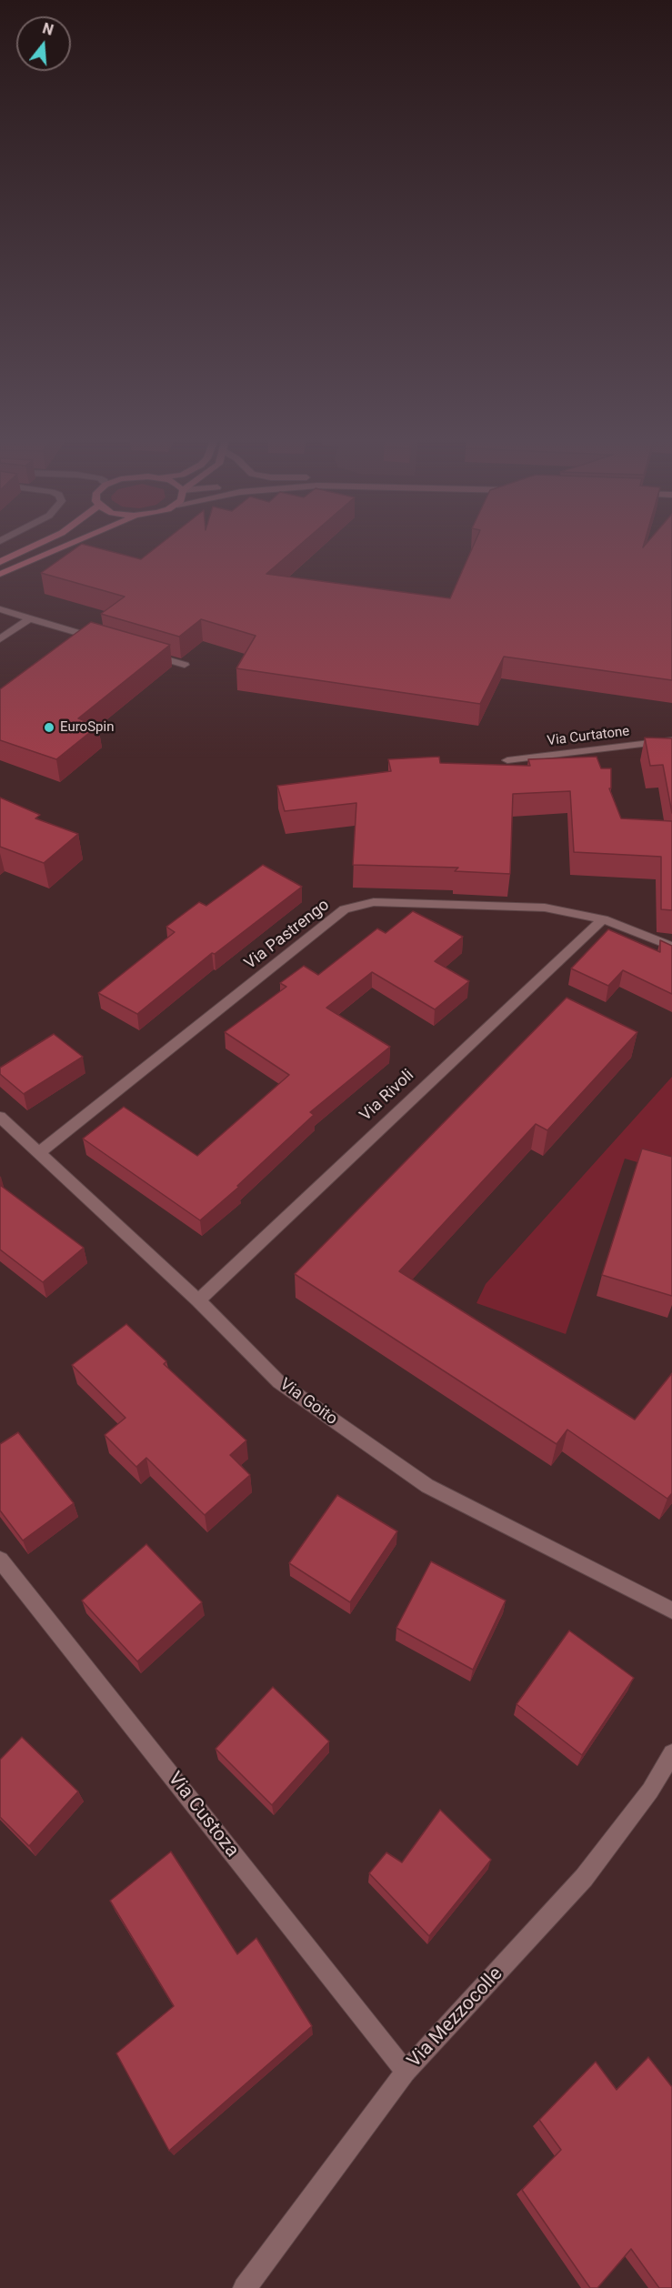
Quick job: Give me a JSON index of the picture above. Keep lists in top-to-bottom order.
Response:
{
  "streets": {
    "street": [
      "Via Curtatone",
      "Via Pastrengo",
      "Via Rivoli",
      "Via Goito",
      "Via Custoza",
      "Via Mezzocolle"
    ]
  },
  "crossings": [
    ["Via Pastrengo", "Via Rivoli"],
    ["Via Pastrengo", "Via Goito"],
    ["Via Rivoli", "Via Goito"],
    ["Via Custoza", "Via Mezzocolle"]
  ],
  "places": ["EuroSpin"],
  "north": "top"
}
